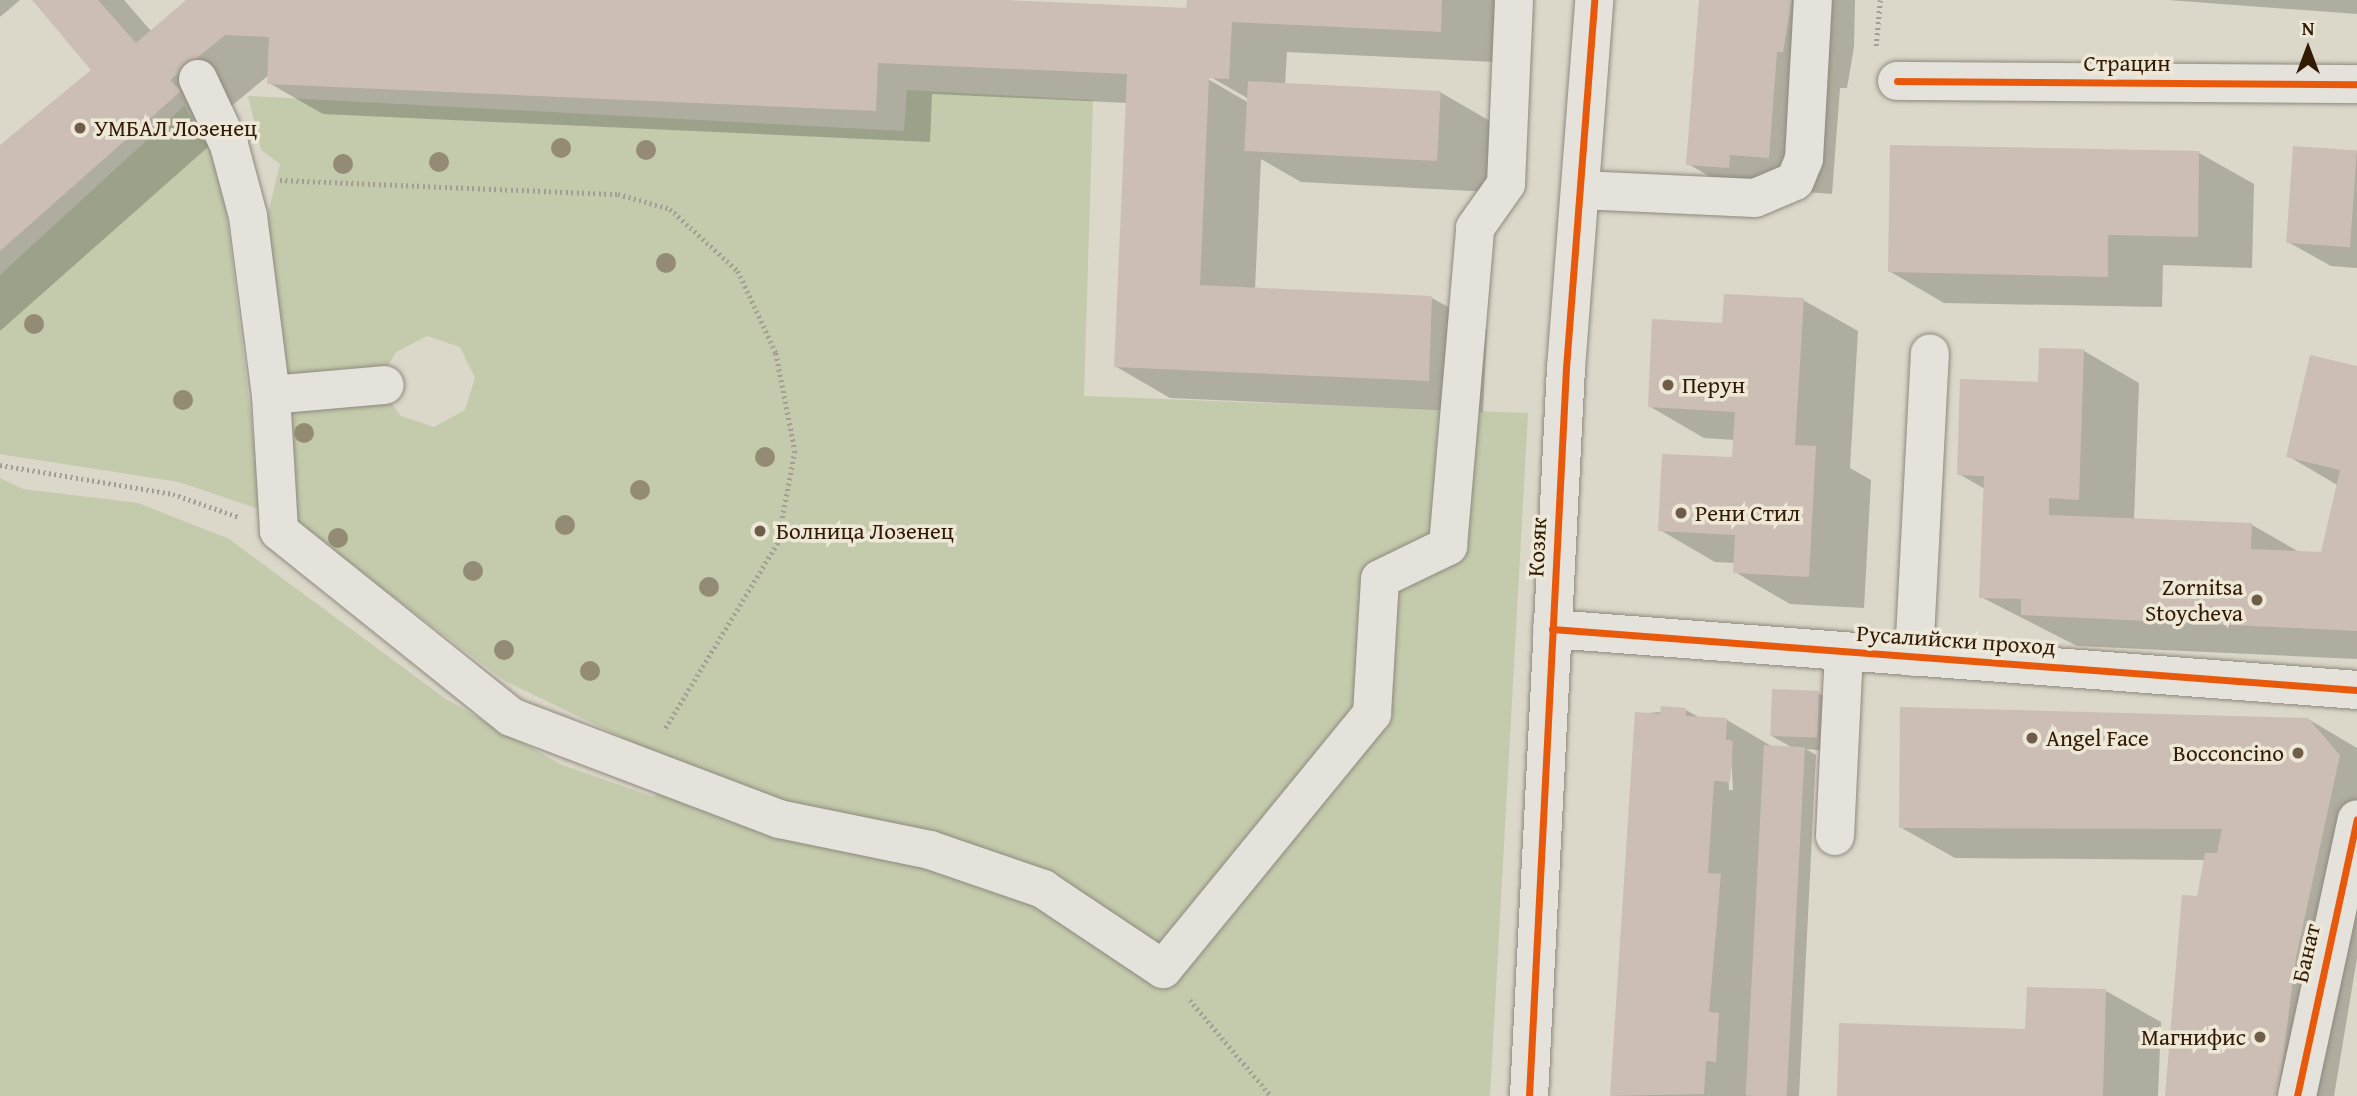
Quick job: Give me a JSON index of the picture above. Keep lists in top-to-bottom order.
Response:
{
  "streets": {
    "street": [
      "Страцин",
      "Козяк",
      "Русалийски проход",
      "Банат"
    ]
  },
  "crossings": [
    ["Козяк", "Русалийски проход"]
  ],
  "places": [
    "УМБАЛ Лозенец",
    "Перун",
    "Рени Стил",
    "Болница Лозенец",
    "Zornitsa Stoycheva",
    "Angel Face",
    "Bocconcino",
    "Магнифис"
  ],
  "north": "top"
}
